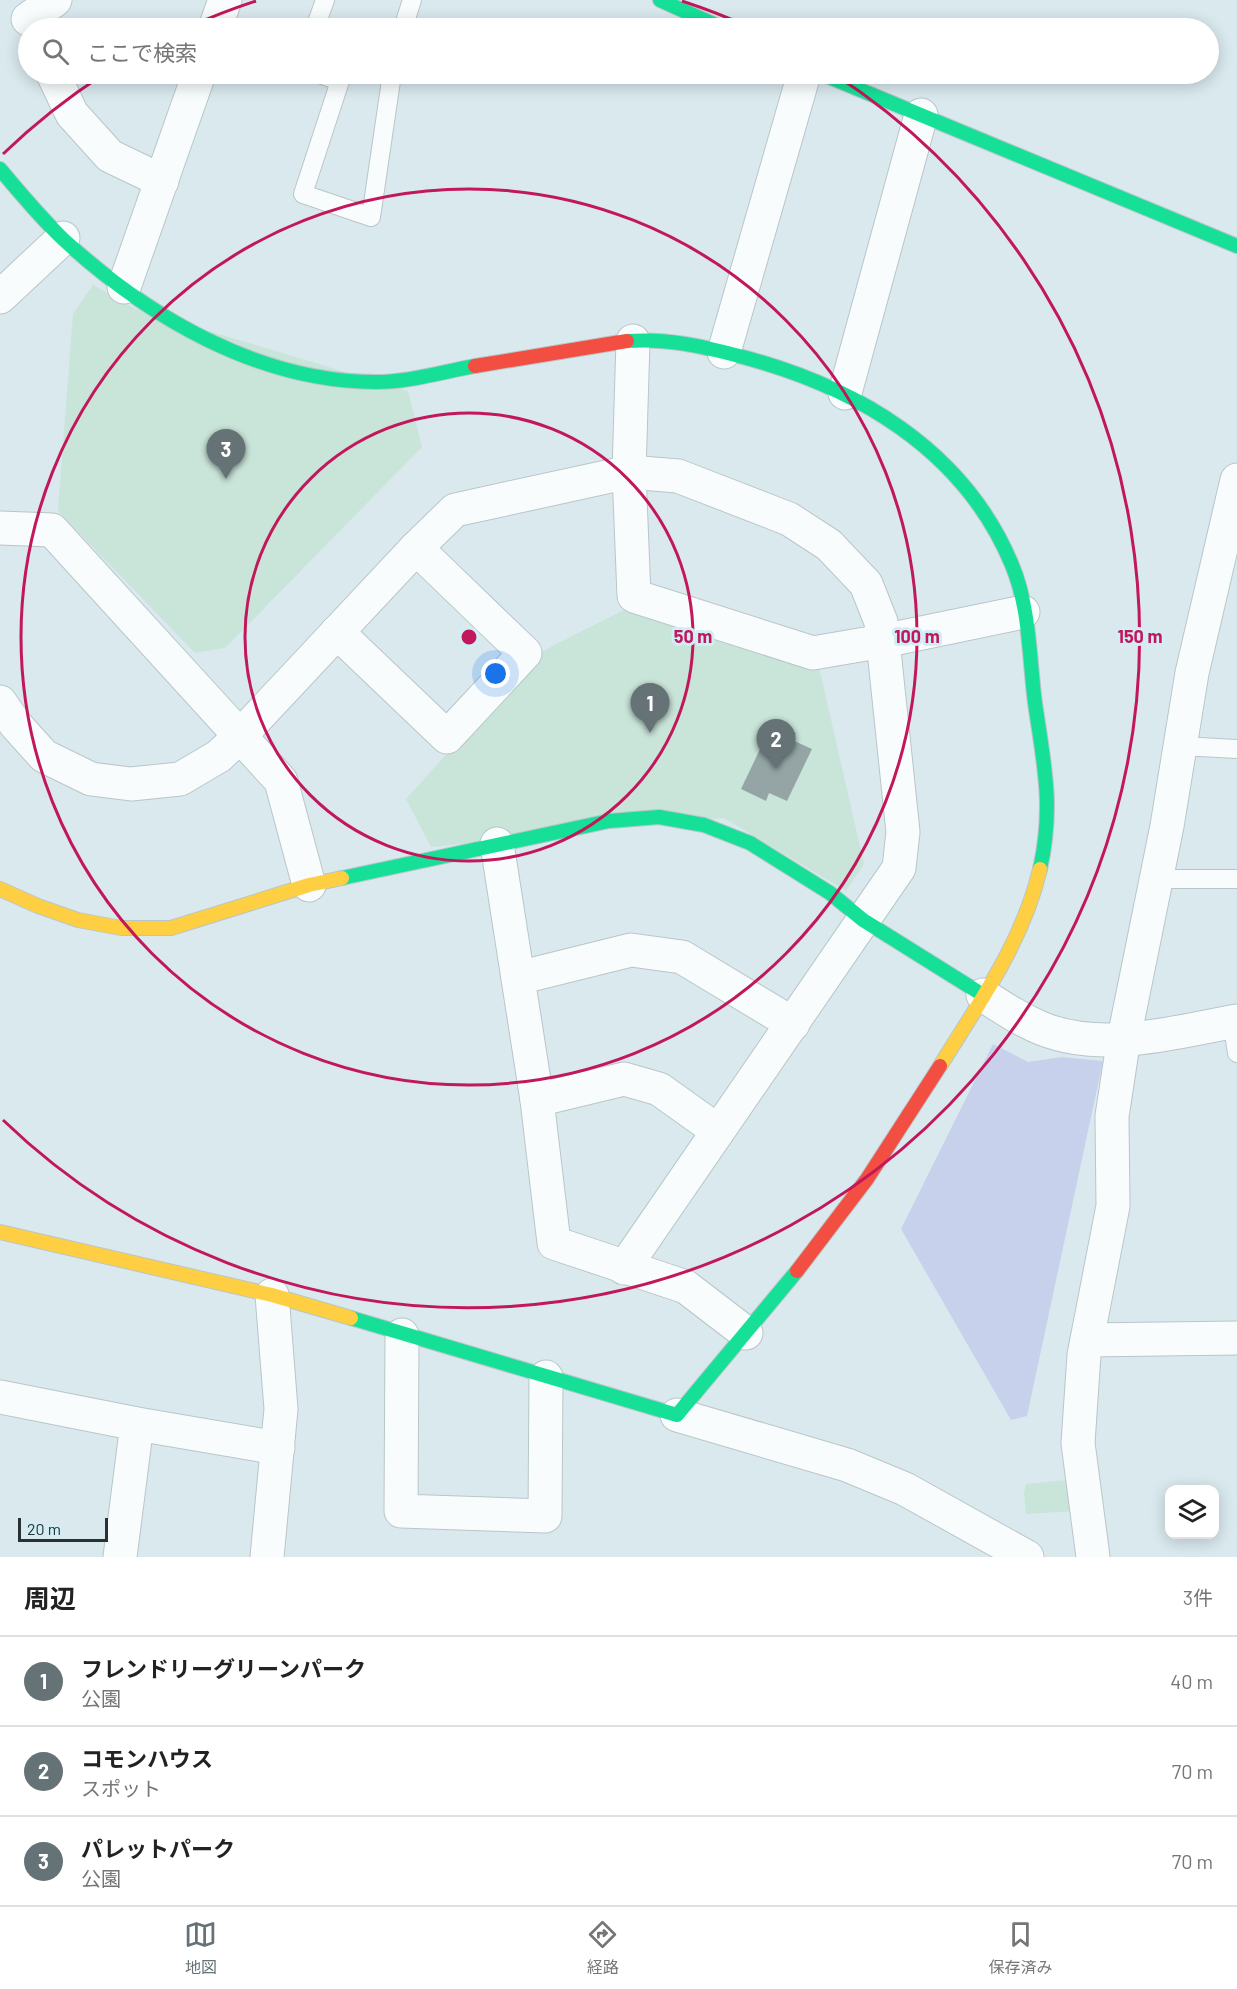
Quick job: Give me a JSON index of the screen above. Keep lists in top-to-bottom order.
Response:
{
  "scale_bar": "20 m",
  "page": {
    "search": "ここで検索",
    "pins": ["3", "1", "2"],
    "scale": "20 m",
    "heading": ["周辺", "3件"],
    "list": [
      {
        "mark": "1",
        "name": "フレンドリーグリーンパーク",
        "note": "公園",
        "value": "40 m"
      },
      {
        "mark": "2",
        "name": "コモンハウス",
        "note": "スポット",
        "value": "70 m"
      },
      {
        "mark": "3",
        "name": "パレットパーク",
        "note": "公園",
        "value": "70 m"
      }
    ],
    "nav": ["地図", "経路", "保存済み"]
  },
  "rings": ["50 m", "100 m", "150 m"]
}
